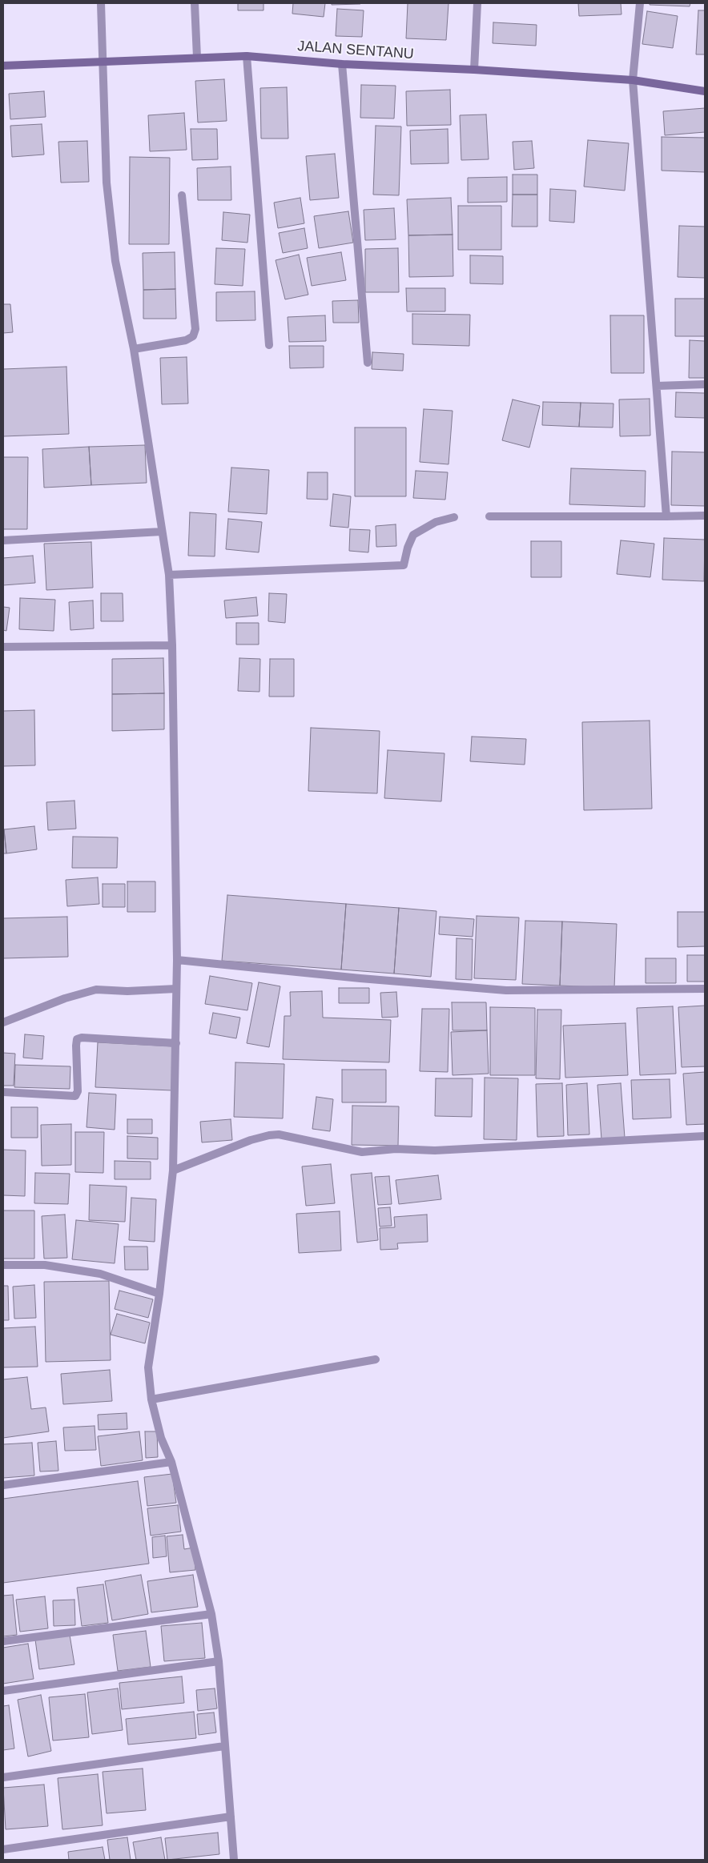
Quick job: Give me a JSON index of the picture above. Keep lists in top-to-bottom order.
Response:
{
  "streets": {
    "street": ["JALAN SENTANU"]
  }
}
